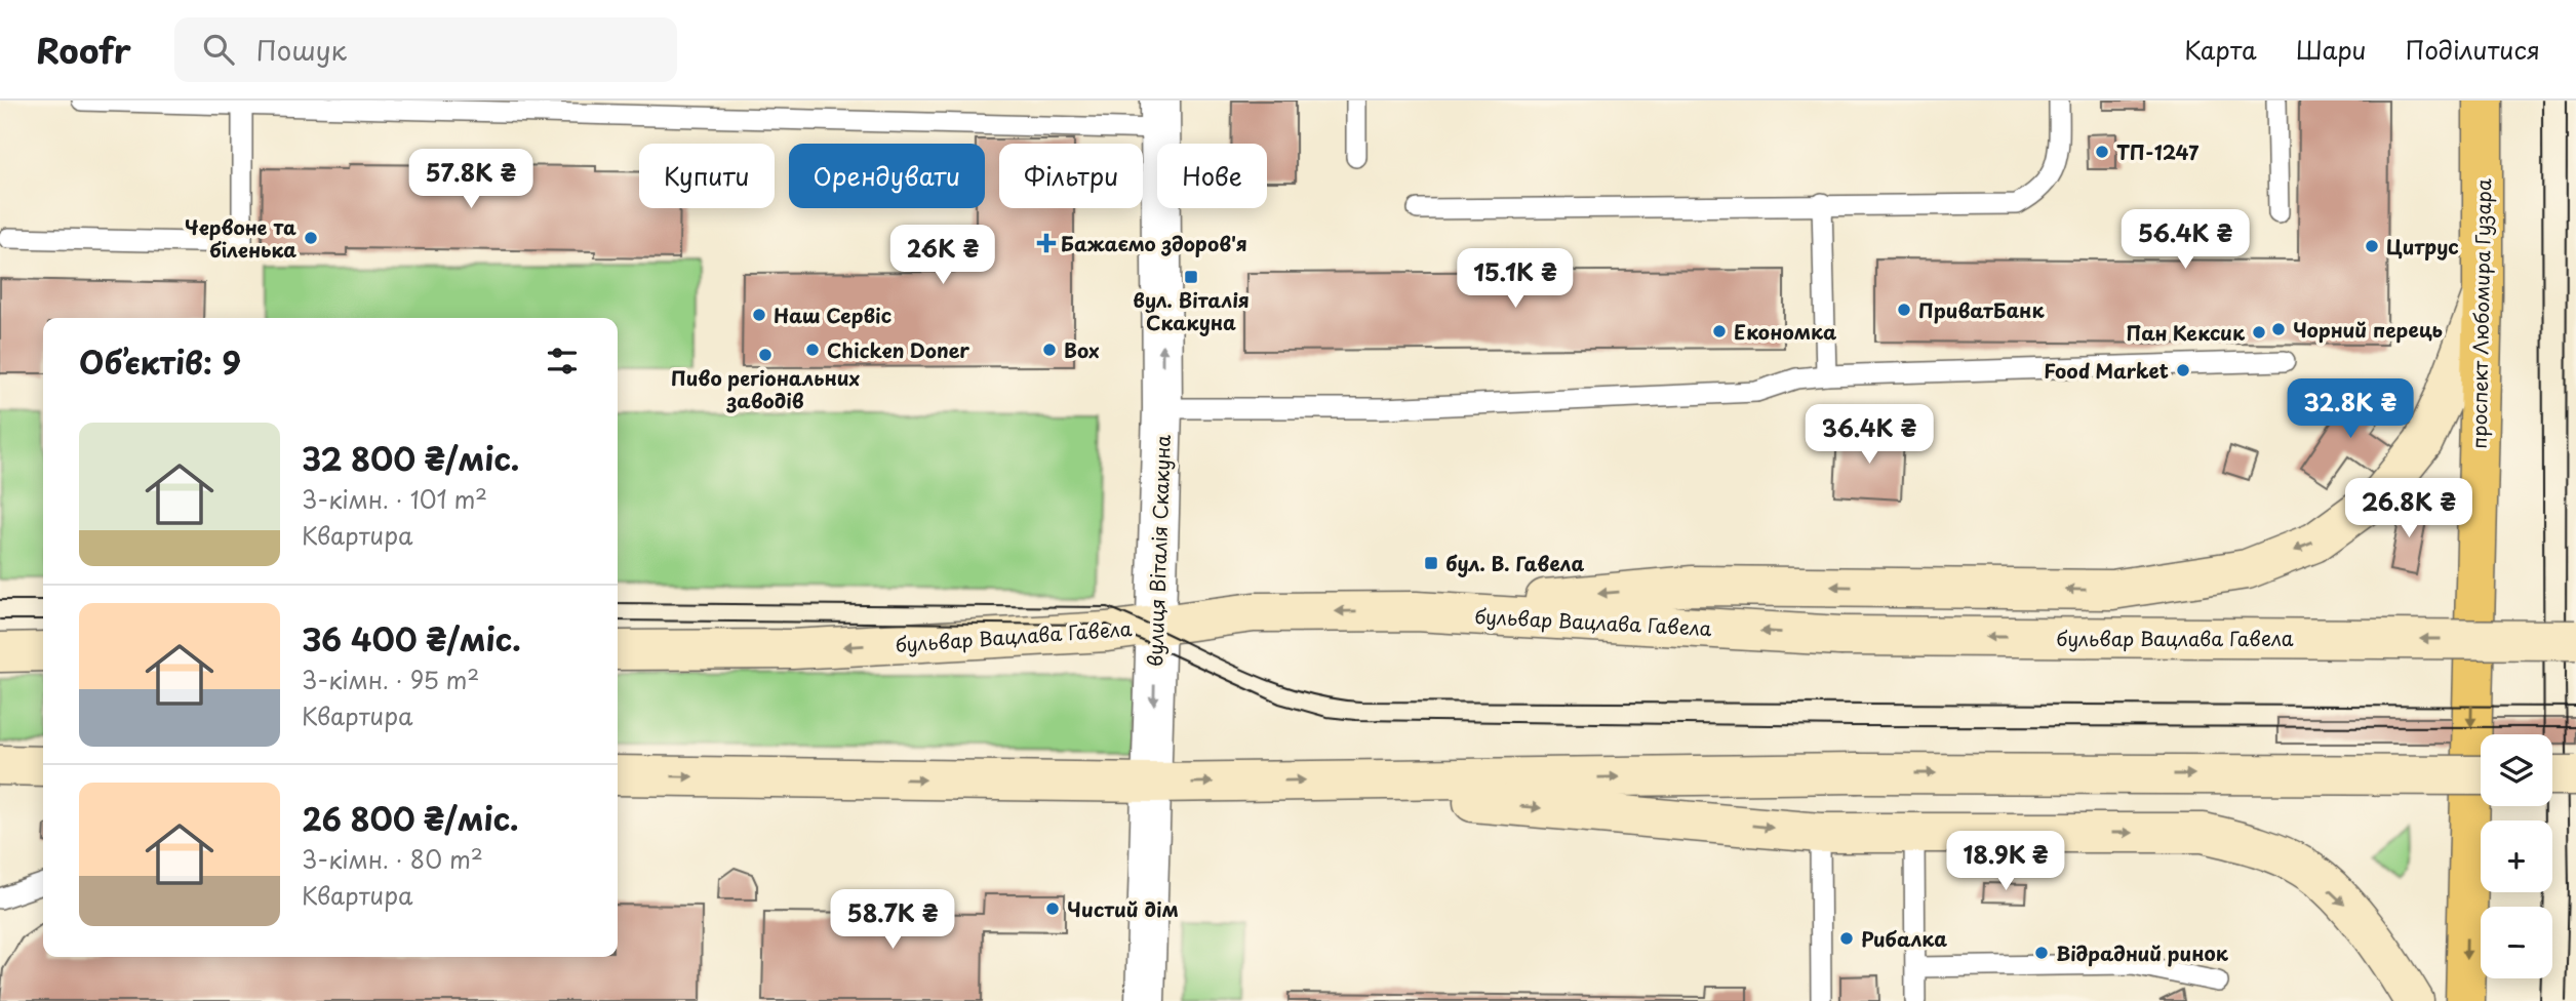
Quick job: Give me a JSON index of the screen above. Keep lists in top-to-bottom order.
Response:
{
  "streets": {
    "main road": ["проспект Любомира Гузара", "бульвар Вацлава Гавела"],
    "street": ["вулиця Віталія Скакуна"]
  },
  "crossings": [
    ["вулиця Віталія Скакуна", "бульвар Вацлава Гавела"]
  ],
  "one_way": ["проспект Любомира Гузара"],
  "places": {
    "other": [
      "ТП-1247",
      "Червоне та біленька",
      "Цитрус",
      "ПриватБанк",
      "Наш Сервіс",
      "Чорний перець",
      "Економка",
      "Пан Кексик",
      "Chicken Doner",
      "Box",
      "Пиво регіональних заводів",
      "Food Market",
      "Чистий дім",
      "Рибалка",
      "Відрадний ринок"
    ],
    "health": ["Бажаємо здоров'я"],
    "transit": ["вул. Віталія Скакуна", "бул. В. Гавела"]
  },
  "page": {
    "header": "Roofr",
    "search": "Пошук",
    "nav": ["Карта", "Шари", "Поділитися"],
    "chip": [
      "Купити",
      "Орендувати",
      "Фільтри",
      "Нове"
    ],
    "price": [
      "57.8K ₴",
      "56.4K ₴",
      "26K ₴",
      "15.1K ₴",
      "32.8K ₴",
      "36.4K ₴",
      "26.8K ₴",
      "18.9K ₴",
      "58.7K ₴"
    ],
    "heading": "Об’єктів: 9",
    "list": [
      {
        "name": "32 800 ₴/міс.",
        "note": "3-кімн. · 101 m² · Квартира"
      },
      {
        "name": "36 400 ₴/міс.",
        "note": "3-кімн. · 95 m² · Квартира"
      },
      {
        "name": "26 800 ₴/міс.",
        "note": "3-кімн. · 80 m² · Квартира"
      }
    ],
    "map_buttons": ["+", "−"]
  }
}
